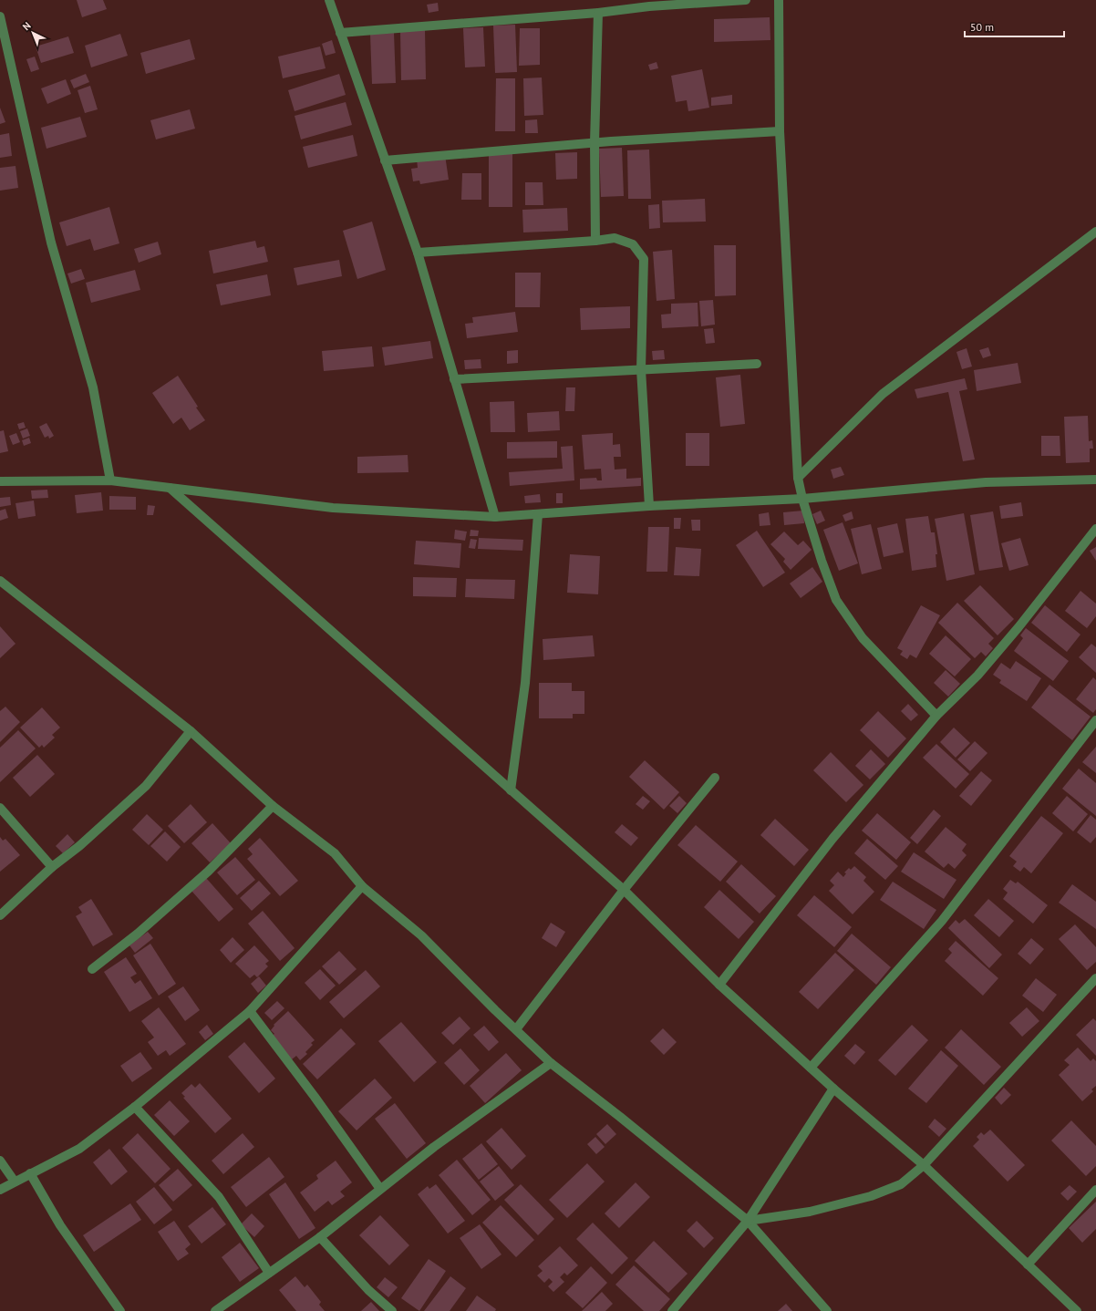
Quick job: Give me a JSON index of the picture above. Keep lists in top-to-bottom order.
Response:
{
  "scale_bar": "50 m",
  "north": "top left"
}
